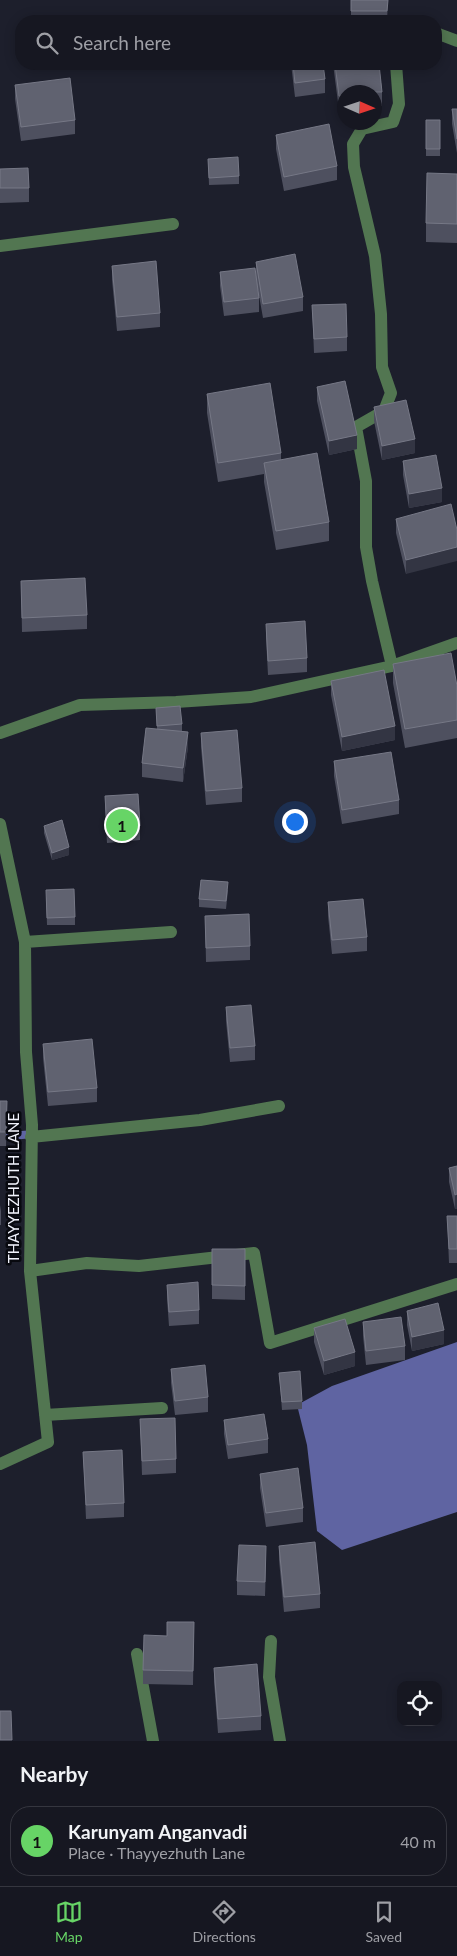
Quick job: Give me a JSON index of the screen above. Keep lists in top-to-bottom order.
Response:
{
  "streets": {
    "street": ["THAYYEZHUTH LANE"]
  },
  "north": "right",
  "page": {
    "search": "Search here",
    "pins": "1",
    "heading": "Nearby",
    "list": [
      {
        "mark": "1",
        "name": "Karunyam Anganvadi",
        "note": "Place · Thayyezhuth Lane",
        "value": "40 m"
      }
    ],
    "nav": ["Map", "Directions", "Saved"]
  }
}
